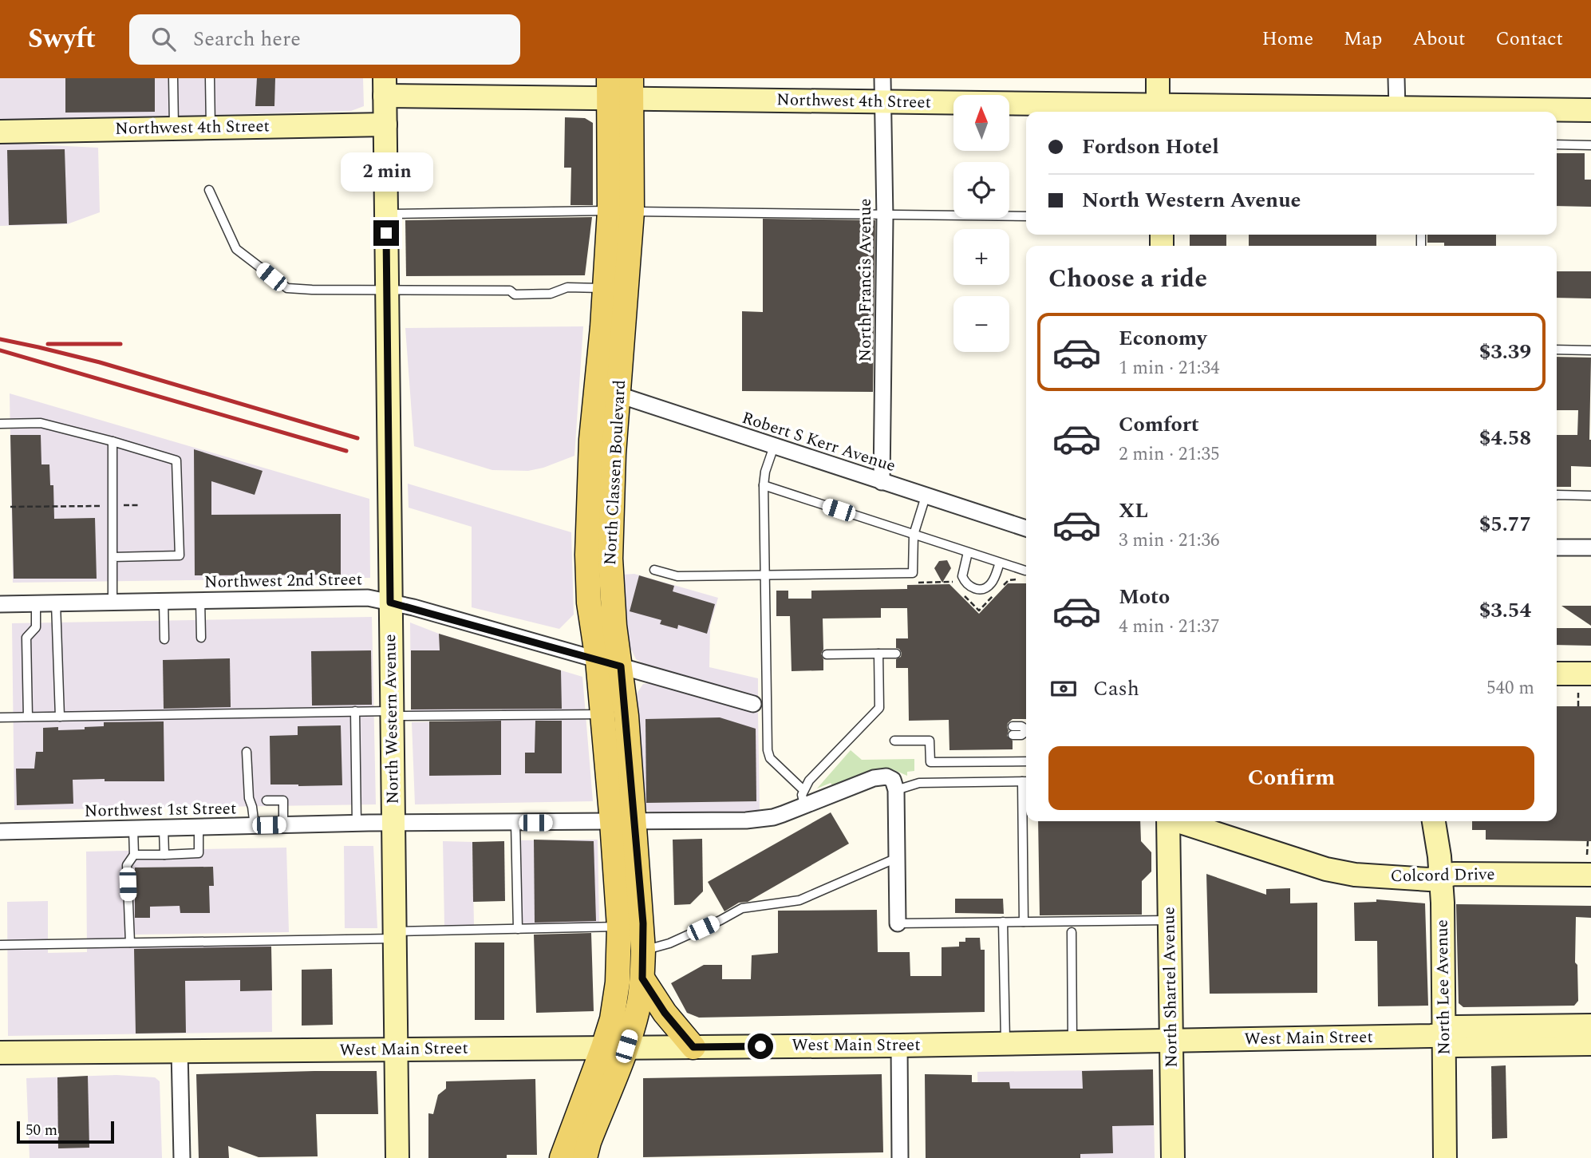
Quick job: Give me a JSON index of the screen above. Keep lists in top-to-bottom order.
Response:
{
  "streets": {
    "main road": [
      "Northwest 4th Street",
      "North Classen Boulevard",
      "North Western Avenue",
      "Colcord Drive",
      "North Shartel Avenue",
      "North Lee Avenue",
      "West Main Street"
    ],
    "street": [
      "North Francis Avenue",
      "Robert S Kerr Avenue",
      "Northwest 2nd Street",
      "Northwest 1st Street"
    ]
  },
  "crossings": [
    ["Northwest 4th Street", "North Francis Avenue"],
    ["Northwest 4th Street", "North Classen Boulevard"],
    ["Northwest 4th Street", "North Western Avenue"],
    ["North Francis Avenue", "Robert S Kerr Avenue"],
    ["Robert S Kerr Avenue", "North Classen Boulevard"],
    ["North Classen Boulevard", "Northwest 2nd Street"],
    ["North Classen Boulevard", "Northwest 1st Street"],
    ["North Classen Boulevard", "West Main Street"],
    ["Northwest 2nd Street", "North Western Avenue"],
    ["North Western Avenue", "Northwest 1st Street"],
    ["North Western Avenue", "West Main Street"],
    ["Colcord Drive", "North Lee Avenue"],
    ["North Shartel Avenue", "West Main Street"],
    ["North Lee Avenue", "West Main Street"]
  ],
  "scale_bar": "50 m",
  "north": "top",
  "page": {
    "header": "Swyft",
    "search": "Search here",
    "nav": [
      "Home",
      "Map",
      "About",
      "Contact"
    ],
    "map_buttons": ["+", "−"],
    "banner": ["Fordson Hotel", "North Western Avenue"],
    "bubble": "2 min",
    "heading": "Choose a ride",
    "list": [
      {
        "name": "Economy",
        "note": "1 min · 21:34",
        "value": "$3.39"
      },
      {
        "name": "Comfort",
        "note": "2 min · 21:35",
        "value": "$4.58"
      },
      {
        "name": "XL",
        "note": "3 min · 21:36",
        "value": "$5.77"
      },
      {
        "name": "Moto",
        "note": "4 min · 21:37",
        "value": "$3.54"
      }
    ],
    "pay": ["Cash", "540 m"],
    "buttons": "Confirm",
    "scale": "50 m"
  }
}
